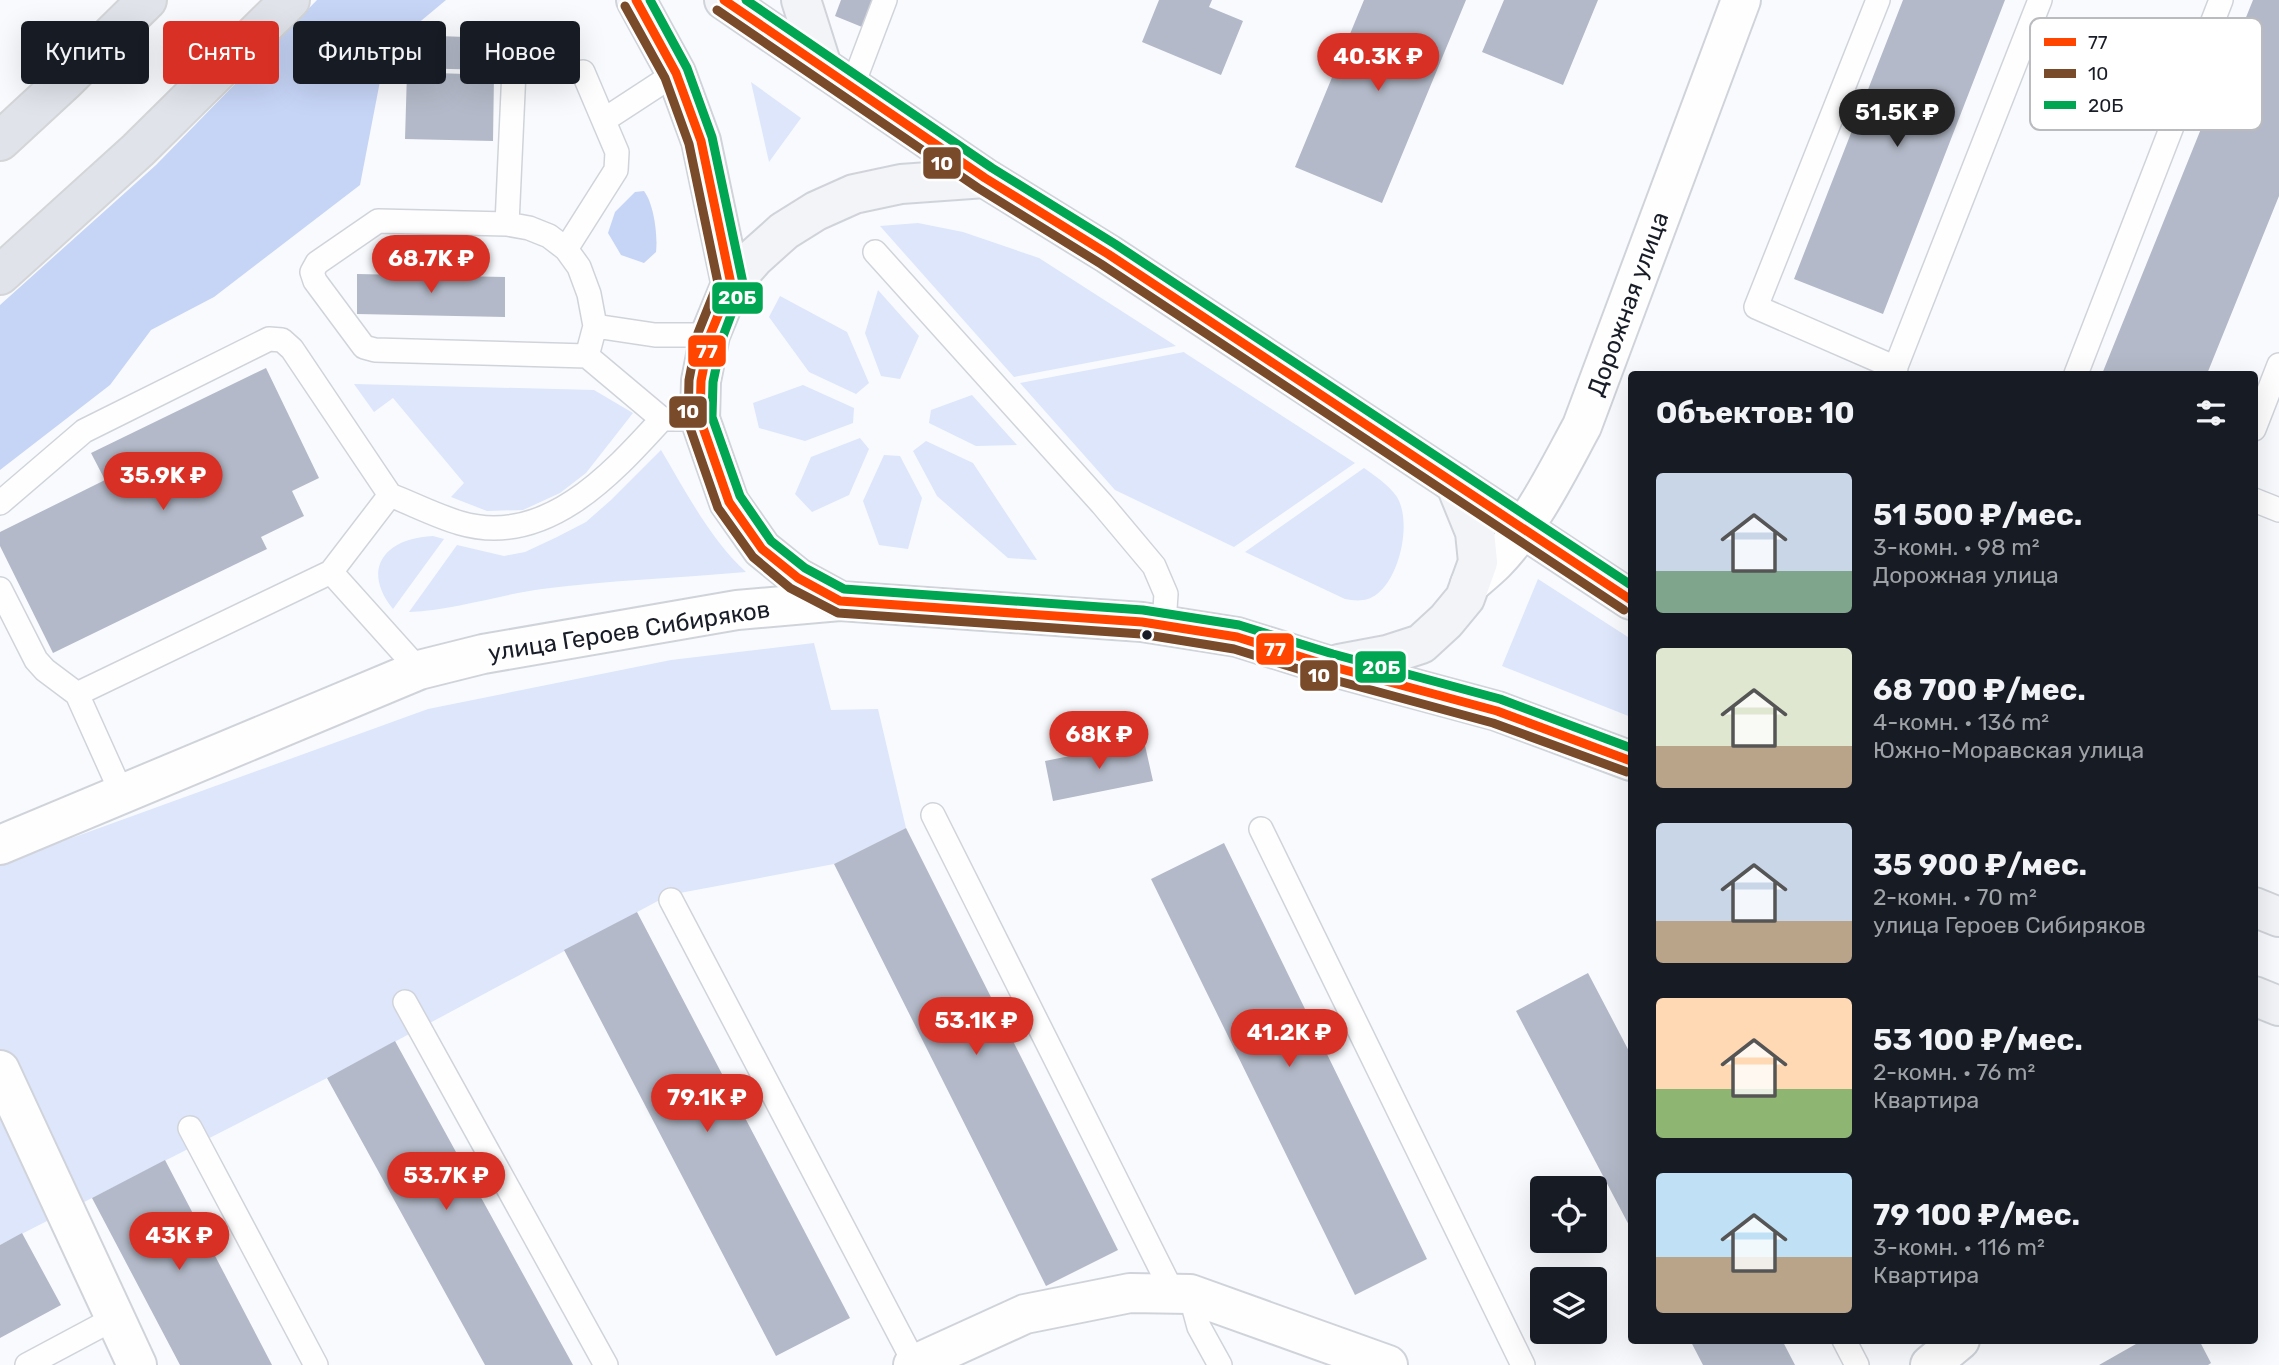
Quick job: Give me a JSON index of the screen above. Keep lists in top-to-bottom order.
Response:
{
  "streets": {
    "main road": ["улица Героев Сибиряков"],
    "street": ["Дорожная улица"]
  },
  "lines": ["transit line 77", "transit line 20Б", "transit line 10"],
  "legend": ["77", "10", "20Б"],
  "page": {
    "chip": [
      "Купить",
      "Снять",
      "Фильтры",
      "Новое"
    ],
    "price": [
      "40.3K ₽",
      "51.5K ₽",
      "68.7K ₽",
      "35.9K ₽",
      "68K ₽",
      "53.1K ₽",
      "41.2K ₽",
      "79.1K ₽",
      "53.7K ₽",
      "43K ₽"
    ],
    "heading": "Объектов: 10",
    "list": [
      {
        "name": "51 500 ₽/мес.",
        "note": "3-комн. · 98 m² · Дорожная улица"
      },
      {
        "name": "68 700 ₽/мес.",
        "note": "4-комн. · 136 m² · Южно-Моравская улица"
      },
      {
        "name": "35 900 ₽/мес.",
        "note": "2-комн. · 70 m² · улица Героев Сибиряков"
      },
      {
        "name": "53 100 ₽/мес.",
        "note": "2-комн. · 76 m² · Квартира"
      },
      {
        "name": "79 100 ₽/мес.",
        "note": "3-комн. · 116 m² · Квартира"
      }
    ]
  }
}
